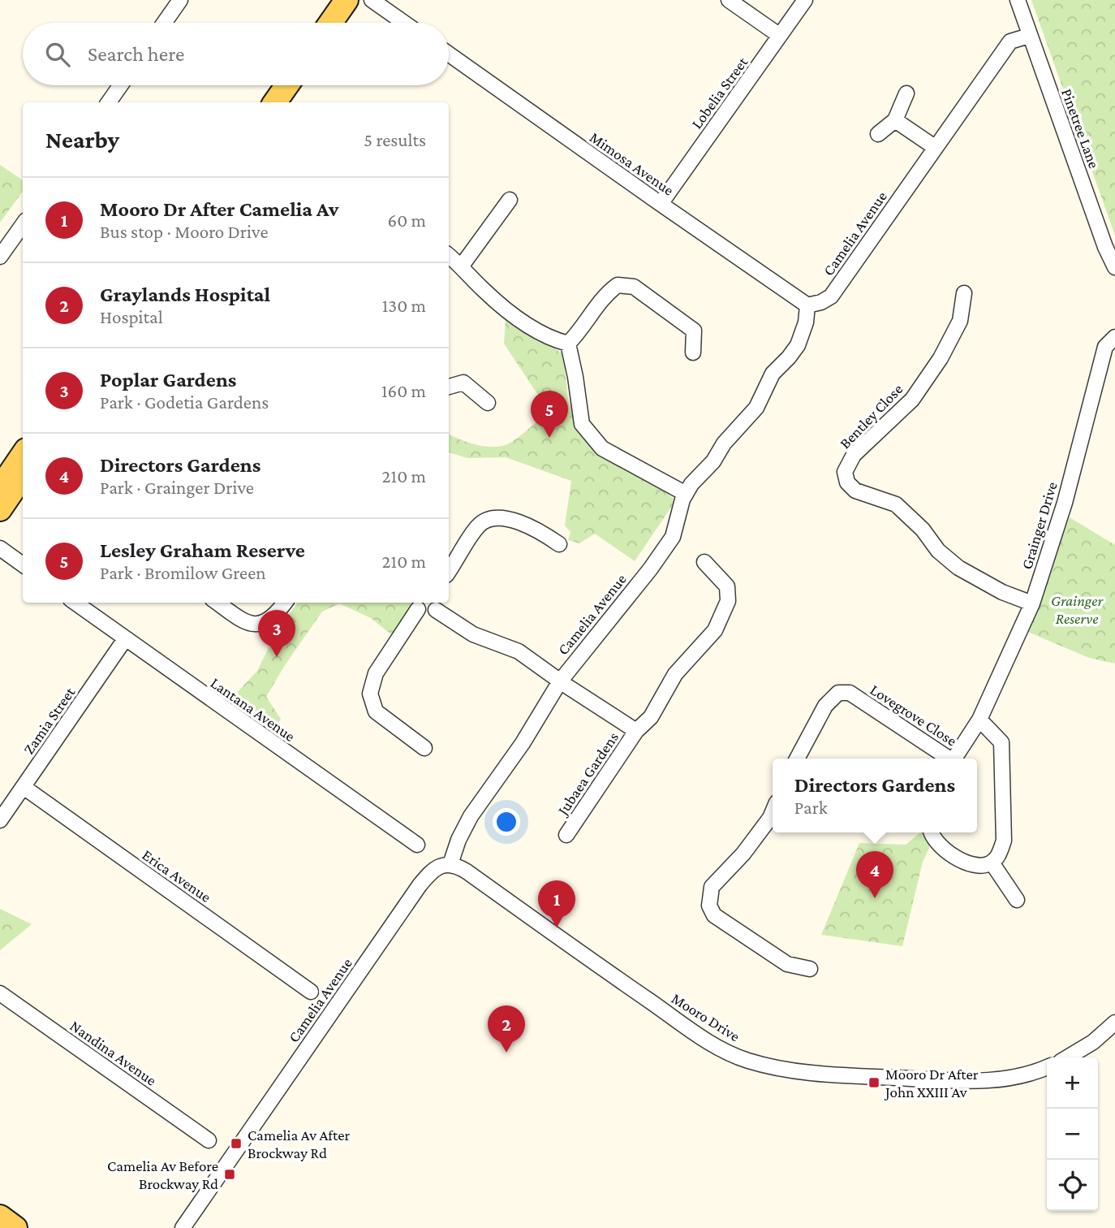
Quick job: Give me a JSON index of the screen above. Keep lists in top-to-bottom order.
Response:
{
  "streets": {
    "street": [
      "Lobelia Street",
      "Pinetree Lane",
      "Mimosa Avenue",
      "Camelia Avenue",
      "Bentley Close",
      "Grainger Drive",
      "Lantana Avenue",
      "Lovegrove Close",
      "Zamia Street",
      "Jubaea Gardens",
      "Erica Avenue",
      "Mooro Drive",
      "Nandina Avenue"
    ]
  },
  "crossings": [
    ["Lobelia Street", "Mimosa Avenue"],
    ["Pinetree Lane", "Camelia Avenue"],
    ["Mimosa Avenue", "Camelia Avenue"],
    ["Camelia Avenue", "Jubaea Gardens"],
    ["Camelia Avenue", "Mooro Drive"],
    ["Bentley Close", "Grainger Drive"],
    ["Lantana Avenue", "Zamia Street"],
    ["Zamia Street", "Erica Avenue"]
  ],
  "parks": ["Grainger Reserve"],
  "places": {
    "transit": ["Mooro Dr After John XXIII Av", "Camelia Av After Brockway Rd", "Camelia Av Before Brockway Rd"]
  },
  "page": {
    "search": "Search here",
    "heading": ["Nearby", "5 results"],
    "list": [
      {
        "mark": "1",
        "name": "Mooro Dr After Camelia Av",
        "note": "Bus stop · Mooro Drive",
        "value": "60 m"
      },
      {
        "mark": "2",
        "name": "Graylands Hospital",
        "note": "Hospital",
        "value": "130 m"
      },
      {
        "mark": "3",
        "name": "Poplar Gardens",
        "note": "Park · Godetia Gardens",
        "value": "160 m"
      },
      {
        "mark": "4",
        "name": "Directors Gardens",
        "note": "Park · Grainger Drive",
        "value": "210 m"
      },
      {
        "mark": "5",
        "name": "Lesley Graham Reserve",
        "note": "Park · Bromilow Green",
        "value": "210 m"
      }
    ],
    "pins": [
      "5",
      "3",
      "4",
      "1",
      "2"
    ],
    "popup": ["Directors Gardens", "Park"],
    "map_buttons": ["+", "−"]
  }
}
